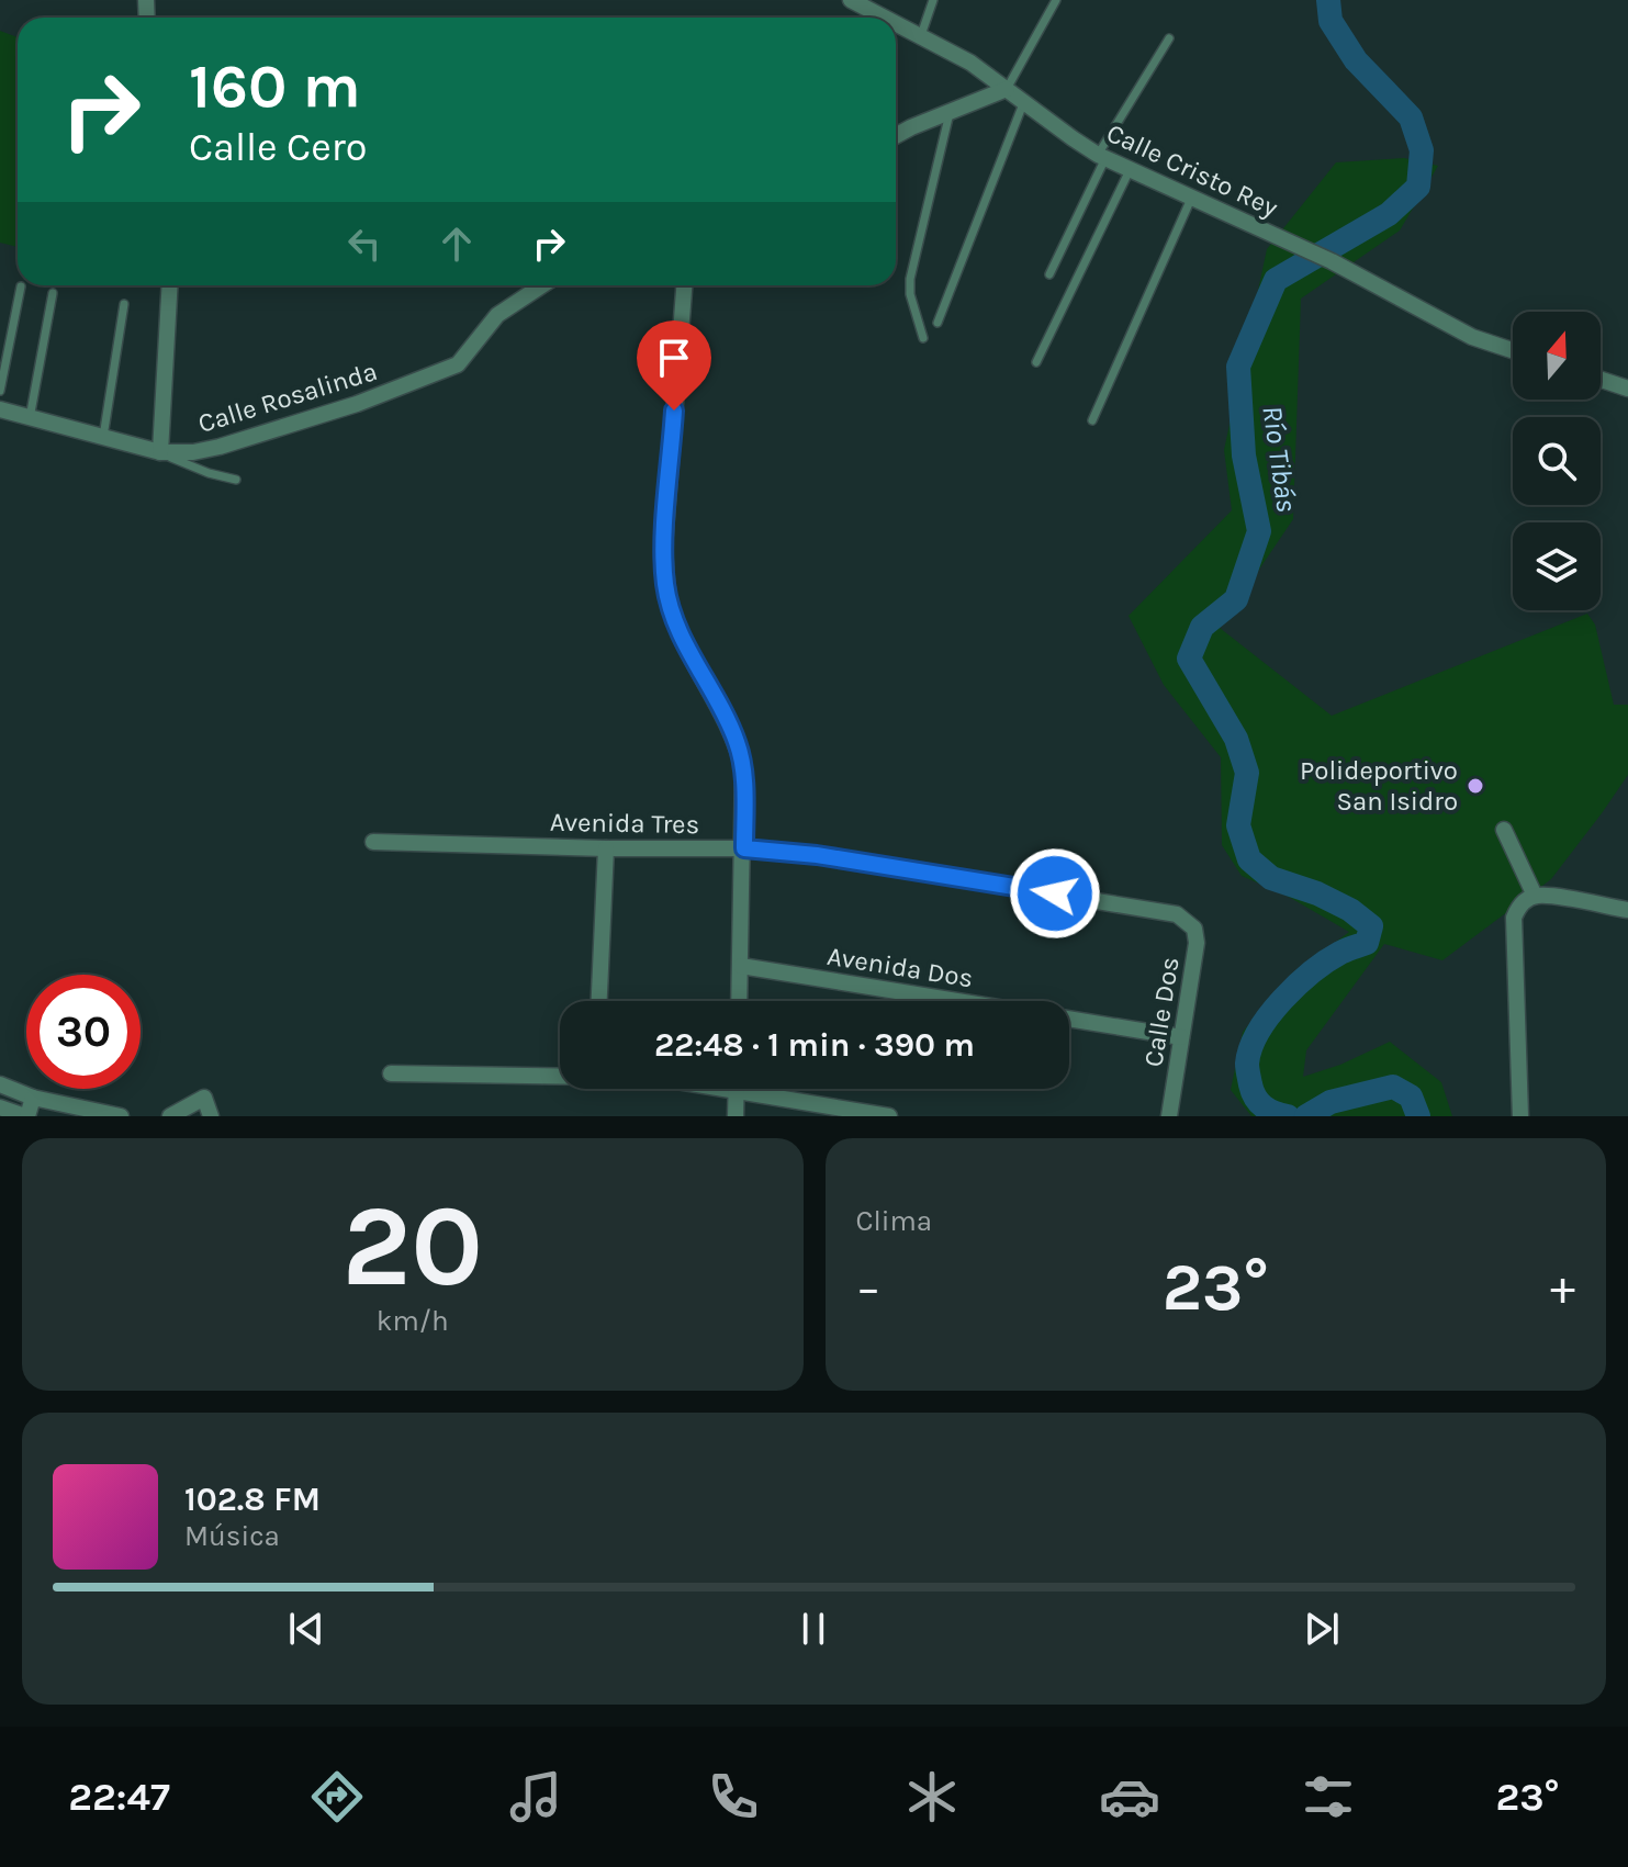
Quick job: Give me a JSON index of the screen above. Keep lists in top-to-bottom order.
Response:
{
  "streets": {
    "street": [
      "Calle Cristo Rey",
      "Calle Rosalinda",
      "Avenida Tres",
      "Avenida Dos",
      "Calle Dos"
    ]
  },
  "crossings": [
    ["Avenida Tres", "Calle Dos"],
    ["Avenida Dos", "Calle Dos"]
  ],
  "water": ["Río Tibás"],
  "places": ["Polideportivo San Isidro"],
  "north": "top",
  "page": {
    "turn": ["160 m", "Calle Cero"],
    "limit": "30",
    "trip": "22:48 · 1 min · 390 m",
    "tile": [
      ["20", "km/h"],
      "Clima"
    ],
    "heat": ["−", "23°", "+"],
    "song": ["102.8 FM", "Música"],
    "tabs": ["22:47", "23°"]
  }
}
